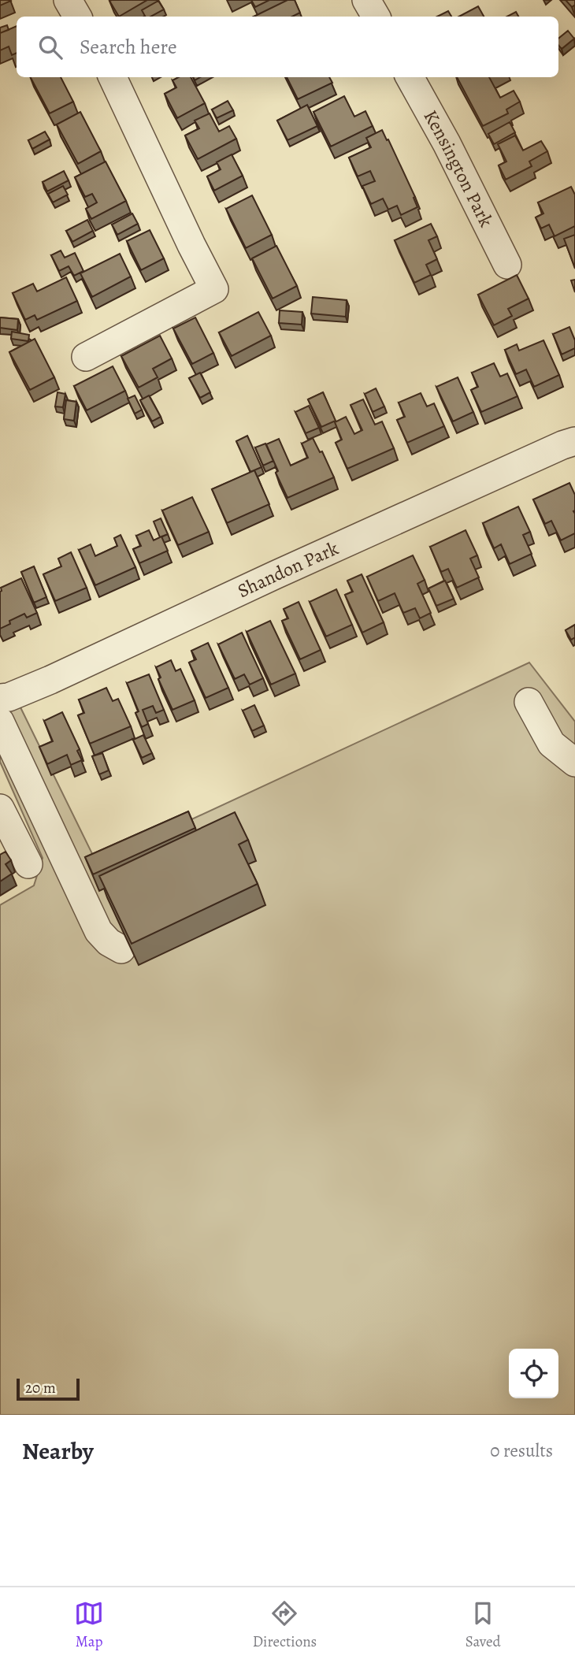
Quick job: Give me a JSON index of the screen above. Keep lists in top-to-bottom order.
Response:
{
  "streets": {
    "street": ["Kensington Park", "Shandon Park"]
  },
  "scale_bar": "20 m",
  "page": {
    "search": "Search here",
    "scale": "20 m",
    "heading": ["Nearby", "0 results"],
    "nav": ["Map", "Directions", "Saved"]
  }
}
